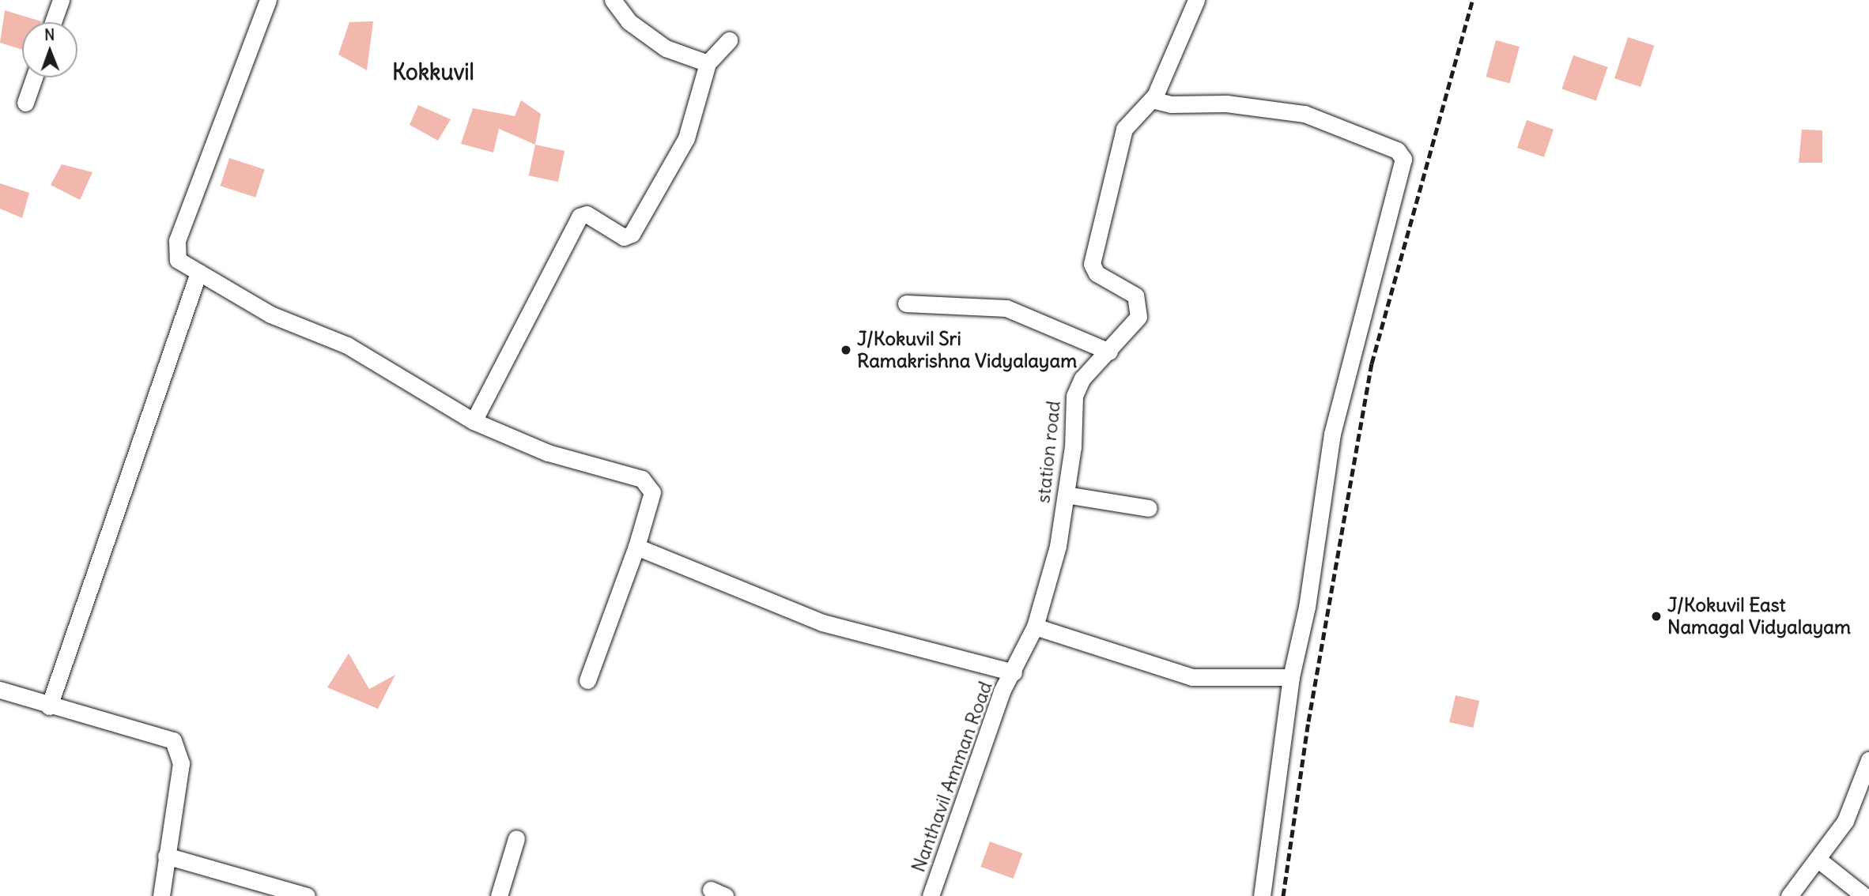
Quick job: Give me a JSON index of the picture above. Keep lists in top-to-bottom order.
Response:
{
  "streets": {
    "street": ["station road", "Nanthavil Amman Road"]
  },
  "crossings": [
    ["station road", "Nanthavil Amman Road"]
  ],
  "districts": ["Kokkuvil"],
  "places": ["J/Kokuvil Sri Ramakrishna Vidyalayam", "J/Kokuvil East Namagal Vidyalayam"],
  "north": "top"
}
